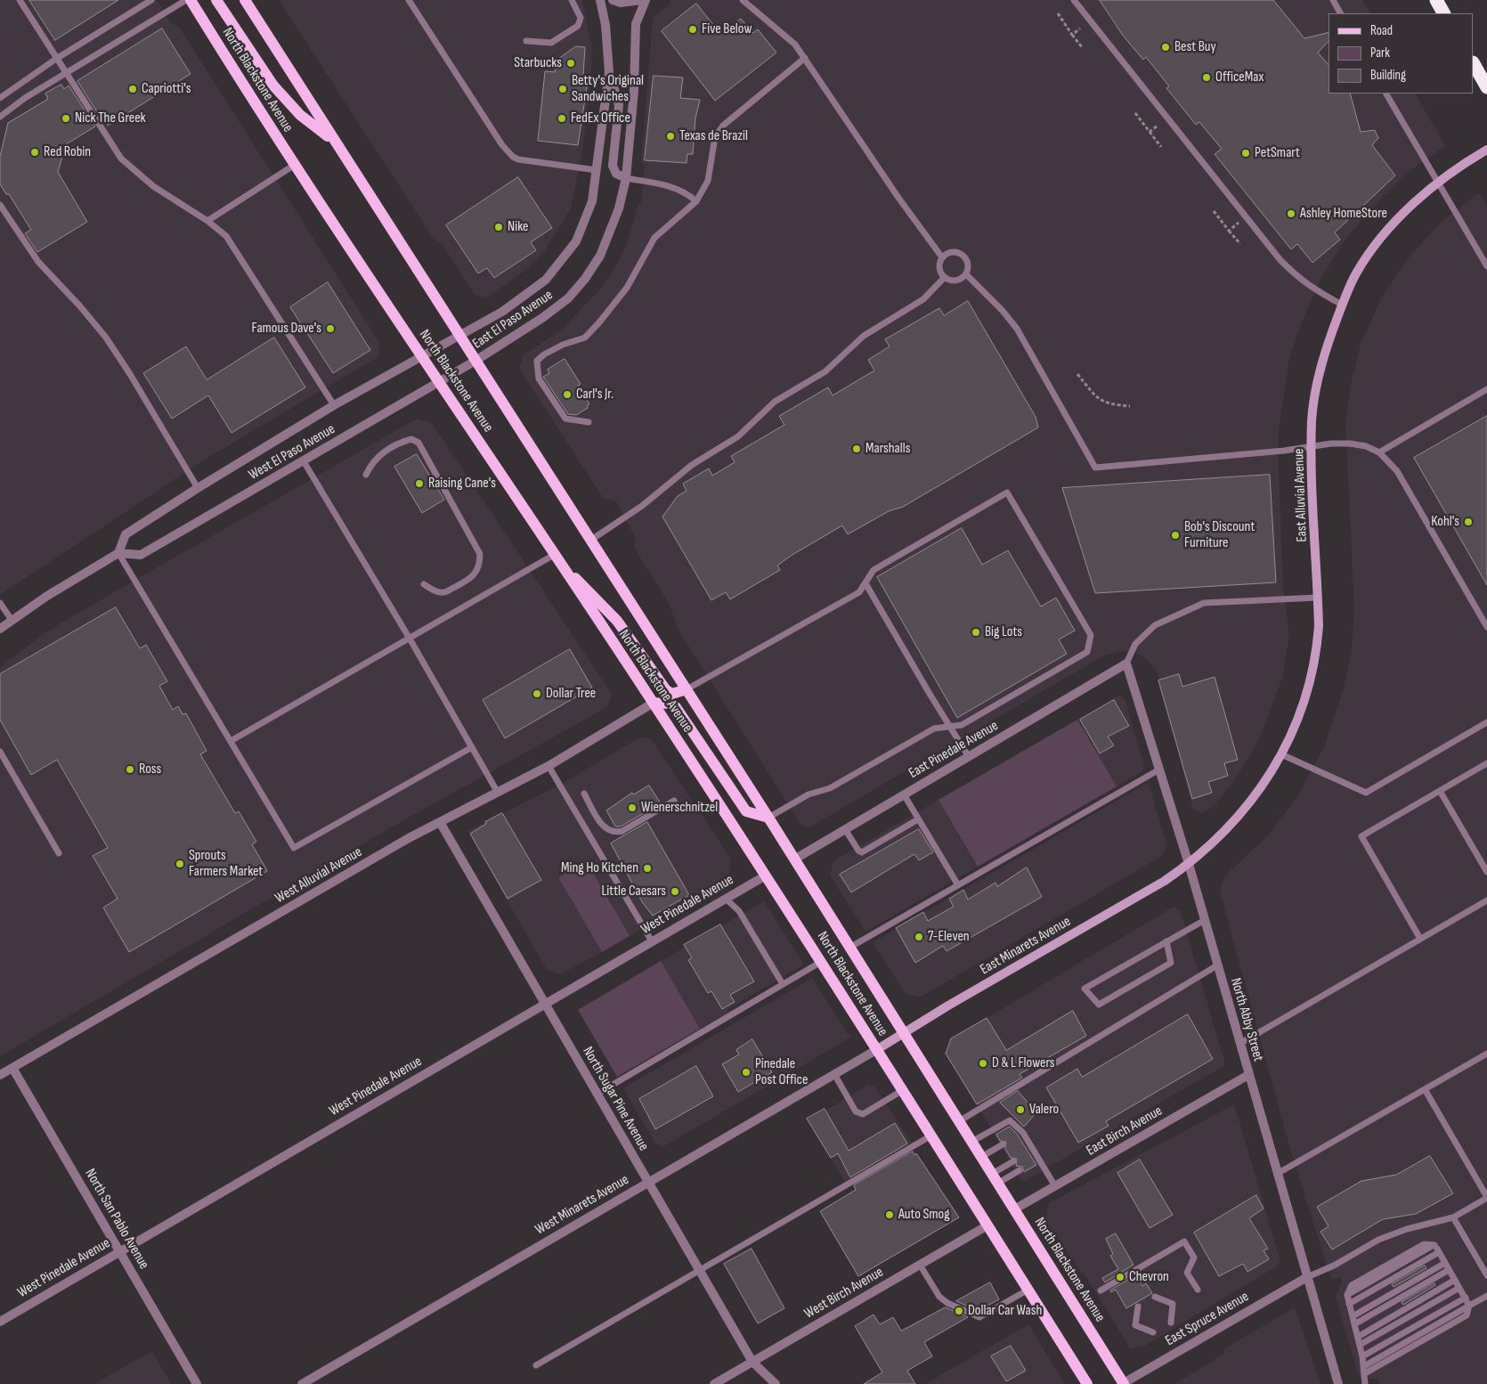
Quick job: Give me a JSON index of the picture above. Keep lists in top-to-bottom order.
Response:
{
  "streets": {
    "main road": ["North Blackstone Avenue", "East Alluvial Avenue", "East Minarets Avenue"],
    "street": [
      "East El Paso Avenue",
      "West El Paso Avenue",
      "East Pinedale Avenue",
      "West Alluvial Avenue",
      "West Pinedale Avenue",
      "North Abby Street",
      "North Sugar Pine Avenue",
      "East Birch Avenue",
      "West Minarets Avenue",
      "North San Pablo Avenue",
      "West Birch Avenue",
      "East Spruce Avenue"
    ]
  },
  "crossings": [
    ["North Blackstone Avenue", "East El Paso Avenue"],
    ["North Blackstone Avenue", "West El Paso Avenue"],
    ["North Blackstone Avenue", "East Pinedale Avenue"],
    ["North Blackstone Avenue", "West Alluvial Avenue"],
    ["North Blackstone Avenue", "West Pinedale Avenue"],
    ["North Blackstone Avenue", "East Minarets Avenue"],
    ["North Blackstone Avenue", "East Birch Avenue"],
    ["North Blackstone Avenue", "West Minarets Avenue"],
    ["North Blackstone Avenue", "West Birch Avenue"],
    ["North Blackstone Avenue", "East Spruce Avenue"],
    ["East El Paso Avenue", "West El Paso Avenue"],
    ["East Alluvial Avenue", "East Minarets Avenue"],
    ["East Alluvial Avenue", "North Abby Street"],
    ["East Pinedale Avenue", "North Abby Street"],
    ["West Alluvial Avenue", "North Sugar Pine Avenue"],
    ["West Alluvial Avenue", "North San Pablo Avenue"],
    ["West Pinedale Avenue", "North Sugar Pine Avenue"],
    ["West Pinedale Avenue", "North San Pablo Avenue"],
    ["East Minarets Avenue", "North Abby Street"],
    ["East Minarets Avenue", "West Minarets Avenue"],
    ["North Abby Street", "East Birch Avenue"],
    ["North Abby Street", "East Spruce Avenue"],
    ["North Sugar Pine Avenue", "West Minarets Avenue"],
    ["North Sugar Pine Avenue", "West Birch Avenue"]
  ],
  "places": [
    "Five Below",
    "Best Buy",
    "Starbucks",
    "OfficeMax",
    "Capriotti's",
    "Betty's Original Sandwiches",
    "Nick The Greek",
    "FedEx Office",
    "Texas de Brazil",
    "Red Robin",
    "PetSmart",
    "Ashley HomeStore",
    "Nike",
    "Famous Dave's",
    "Carl's Jr.",
    "Marshalls",
    "Raising Cane's",
    "Kohl's",
    "Bob's Discount Furniture",
    "Big Lots",
    "Dollar Tree",
    "Ross",
    "Wienerschnitzel",
    "Sprouts Farmers Market",
    "Ming Ho Kitchen",
    "Little Caesars",
    "7-Eleven",
    "D & L Flowers",
    "Pinedale Post Office",
    "Valero",
    "Auto Smog",
    "Chevron",
    "Dollar Car Wash"
  ],
  "legend": ["Road", "Park", "Building"]
}
